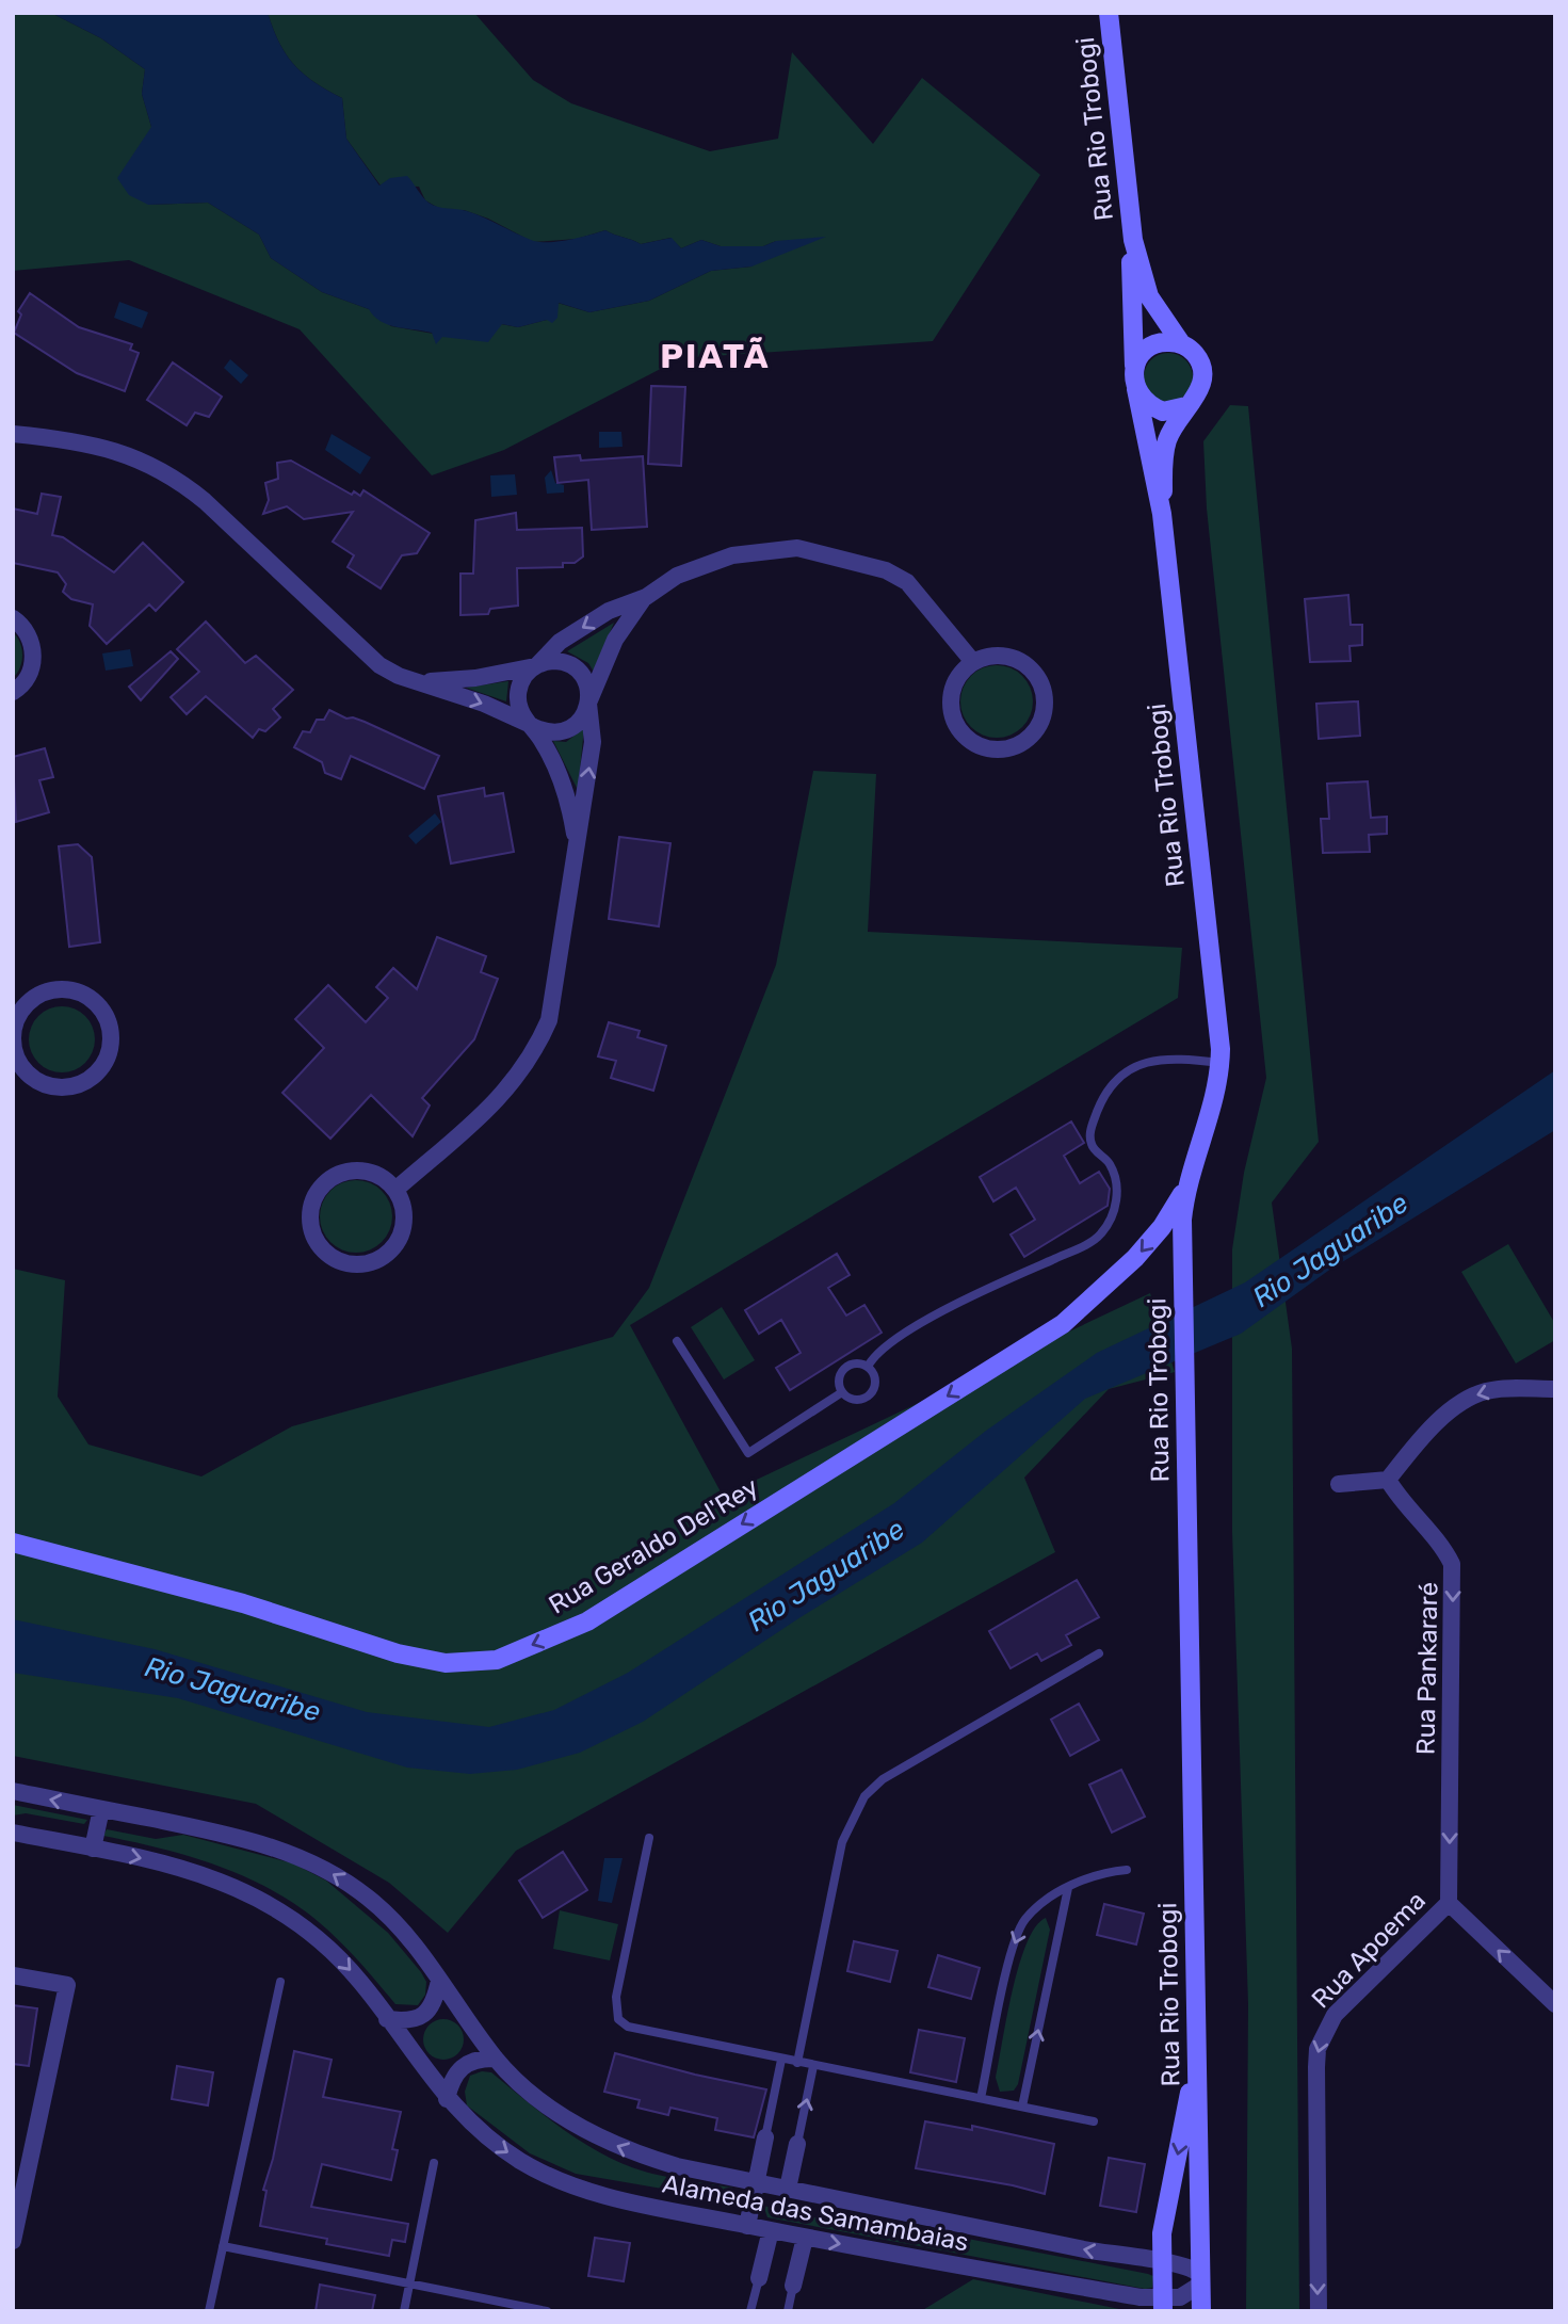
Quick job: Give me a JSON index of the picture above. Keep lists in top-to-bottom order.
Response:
{
  "streets": {
    "main road": ["Rua Rio Trobogi", "Rua Geraldo Del'Rey"],
    "street": ["Rua Pankararé", "Rua Apoema", "Alameda das Samambaias"]
  },
  "crossings": [
    ["Rua Rio Trobogi", "Rua Geraldo Del'Rey"],
    ["Rua Rio Trobogi", "Alameda das Samambaias"],
    ["Rua Pankararé", "Rua Apoema"]
  ],
  "one_way": ["Rua Geraldo Del'Rey", "Rua Pankararé"],
  "districts": ["PIATÃ"],
  "water": ["Rio Jaguaribe"]
}
